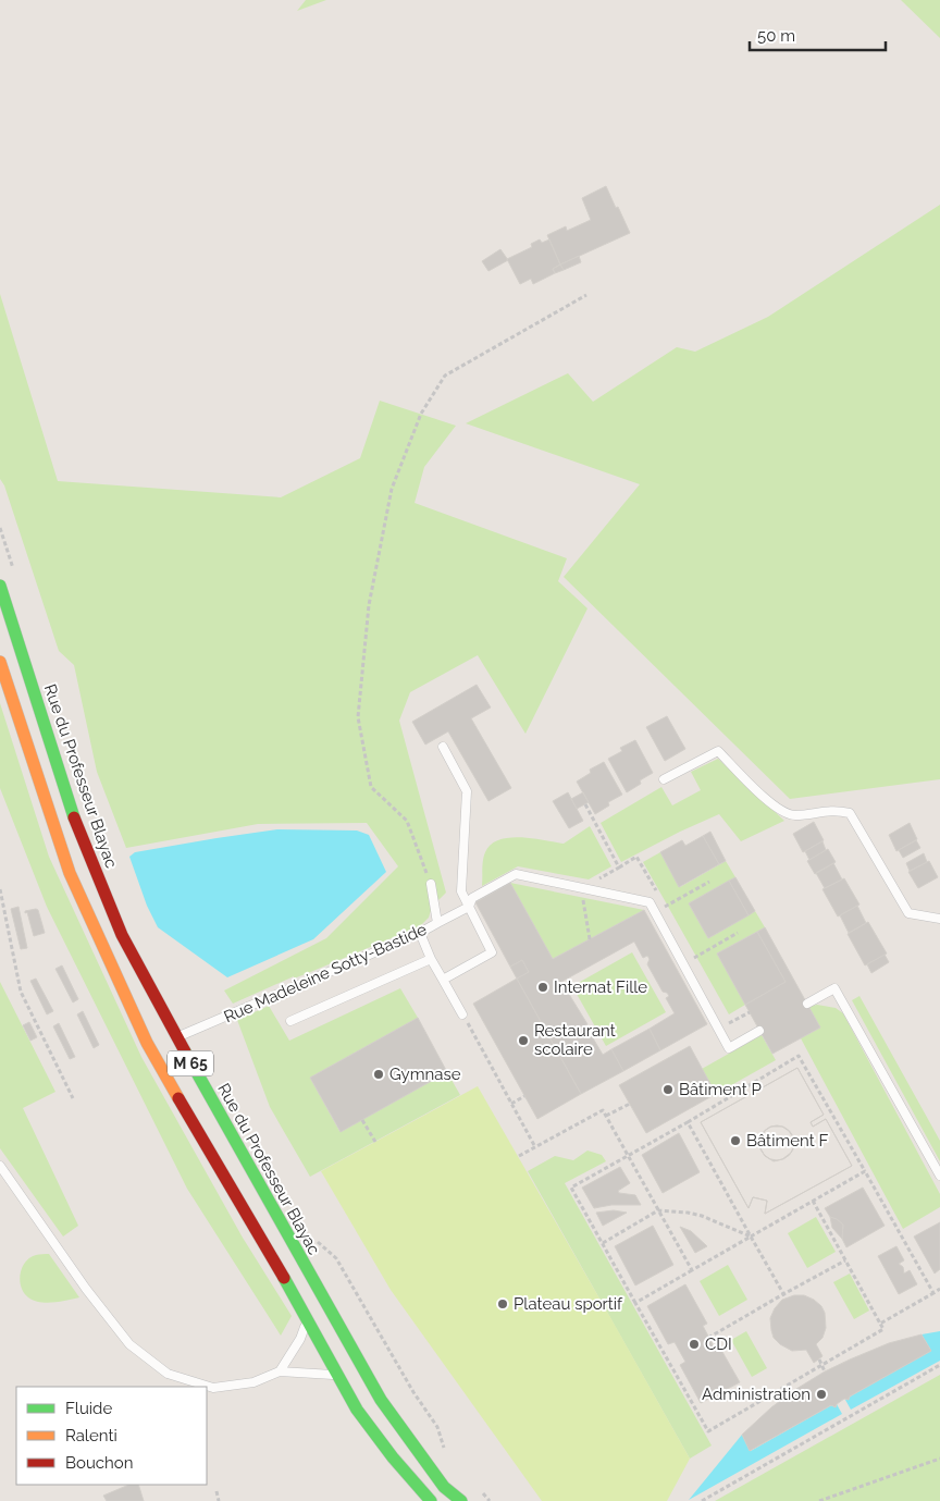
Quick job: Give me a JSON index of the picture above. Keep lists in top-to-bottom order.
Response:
{
  "streets": {
    "main road": ["Rue du Professeur Blayac", "M 65"],
    "lane": ["Rue Madeleine Sotty-Bastide"]
  },
  "crossings": [
    ["Rue du Professeur Blayac", "Rue Madeleine Sotty-Bastide"]
  ],
  "places": [
    "Internat Fille",
    "Restaurant scolaire",
    "Gymnase",
    "Bâtiment P",
    "Bâtiment F",
    "Plateau sportif",
    "CDI",
    "Administration"
  ],
  "legend": ["Fluide", "Ralenti", "Bouchon"],
  "scale_bar": "50 m"
}
